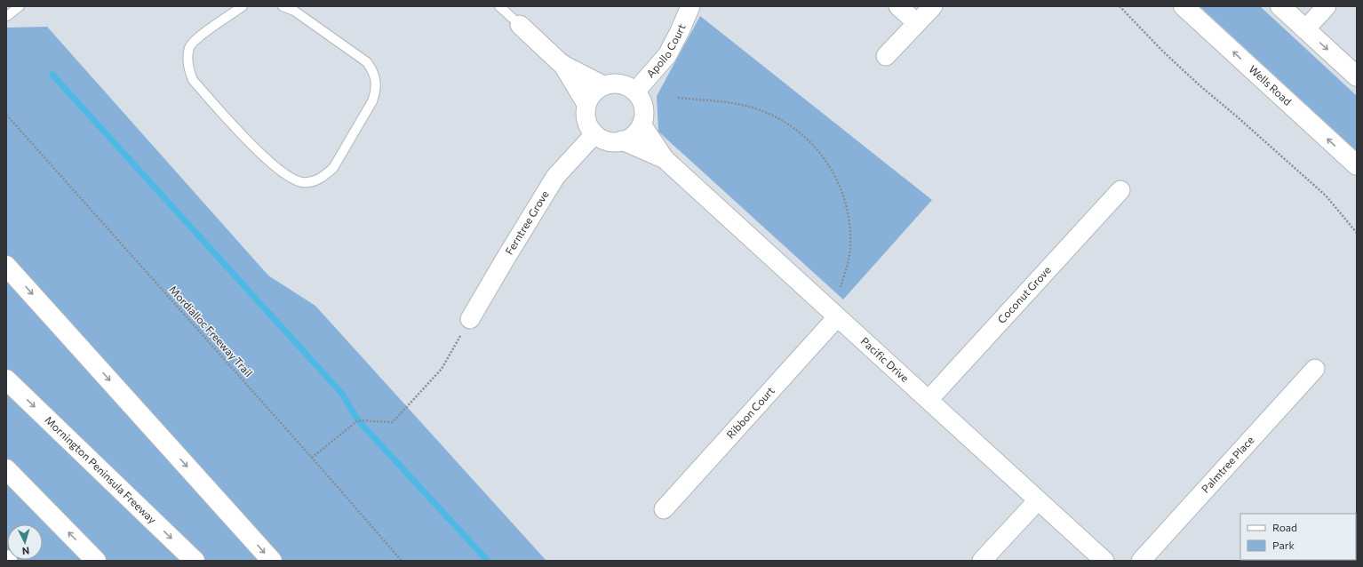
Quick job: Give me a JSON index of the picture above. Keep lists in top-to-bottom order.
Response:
{
  "streets": {
    "main road": ["Wells Road", "Mornington Peninsula Freeway"],
    "street": [
      "Apollo Court",
      "Ferntree Grove",
      "Coconut Grove",
      "Pacific Drive",
      "Ribbon Court",
      "Palmtree Place"
    ],
    "path": ["Mordialloc Freeway Trail"]
  },
  "crossings": [
    ["Apollo Court", "Ferntree Grove"],
    ["Apollo Court", "Pacific Drive"],
    ["Ferntree Grove", "Pacific Drive"],
    ["Coconut Grove", "Pacific Drive"],
    ["Pacific Drive", "Ribbon Court"]
  ],
  "legend": ["Road", "Park"],
  "north": "bottom"
}
